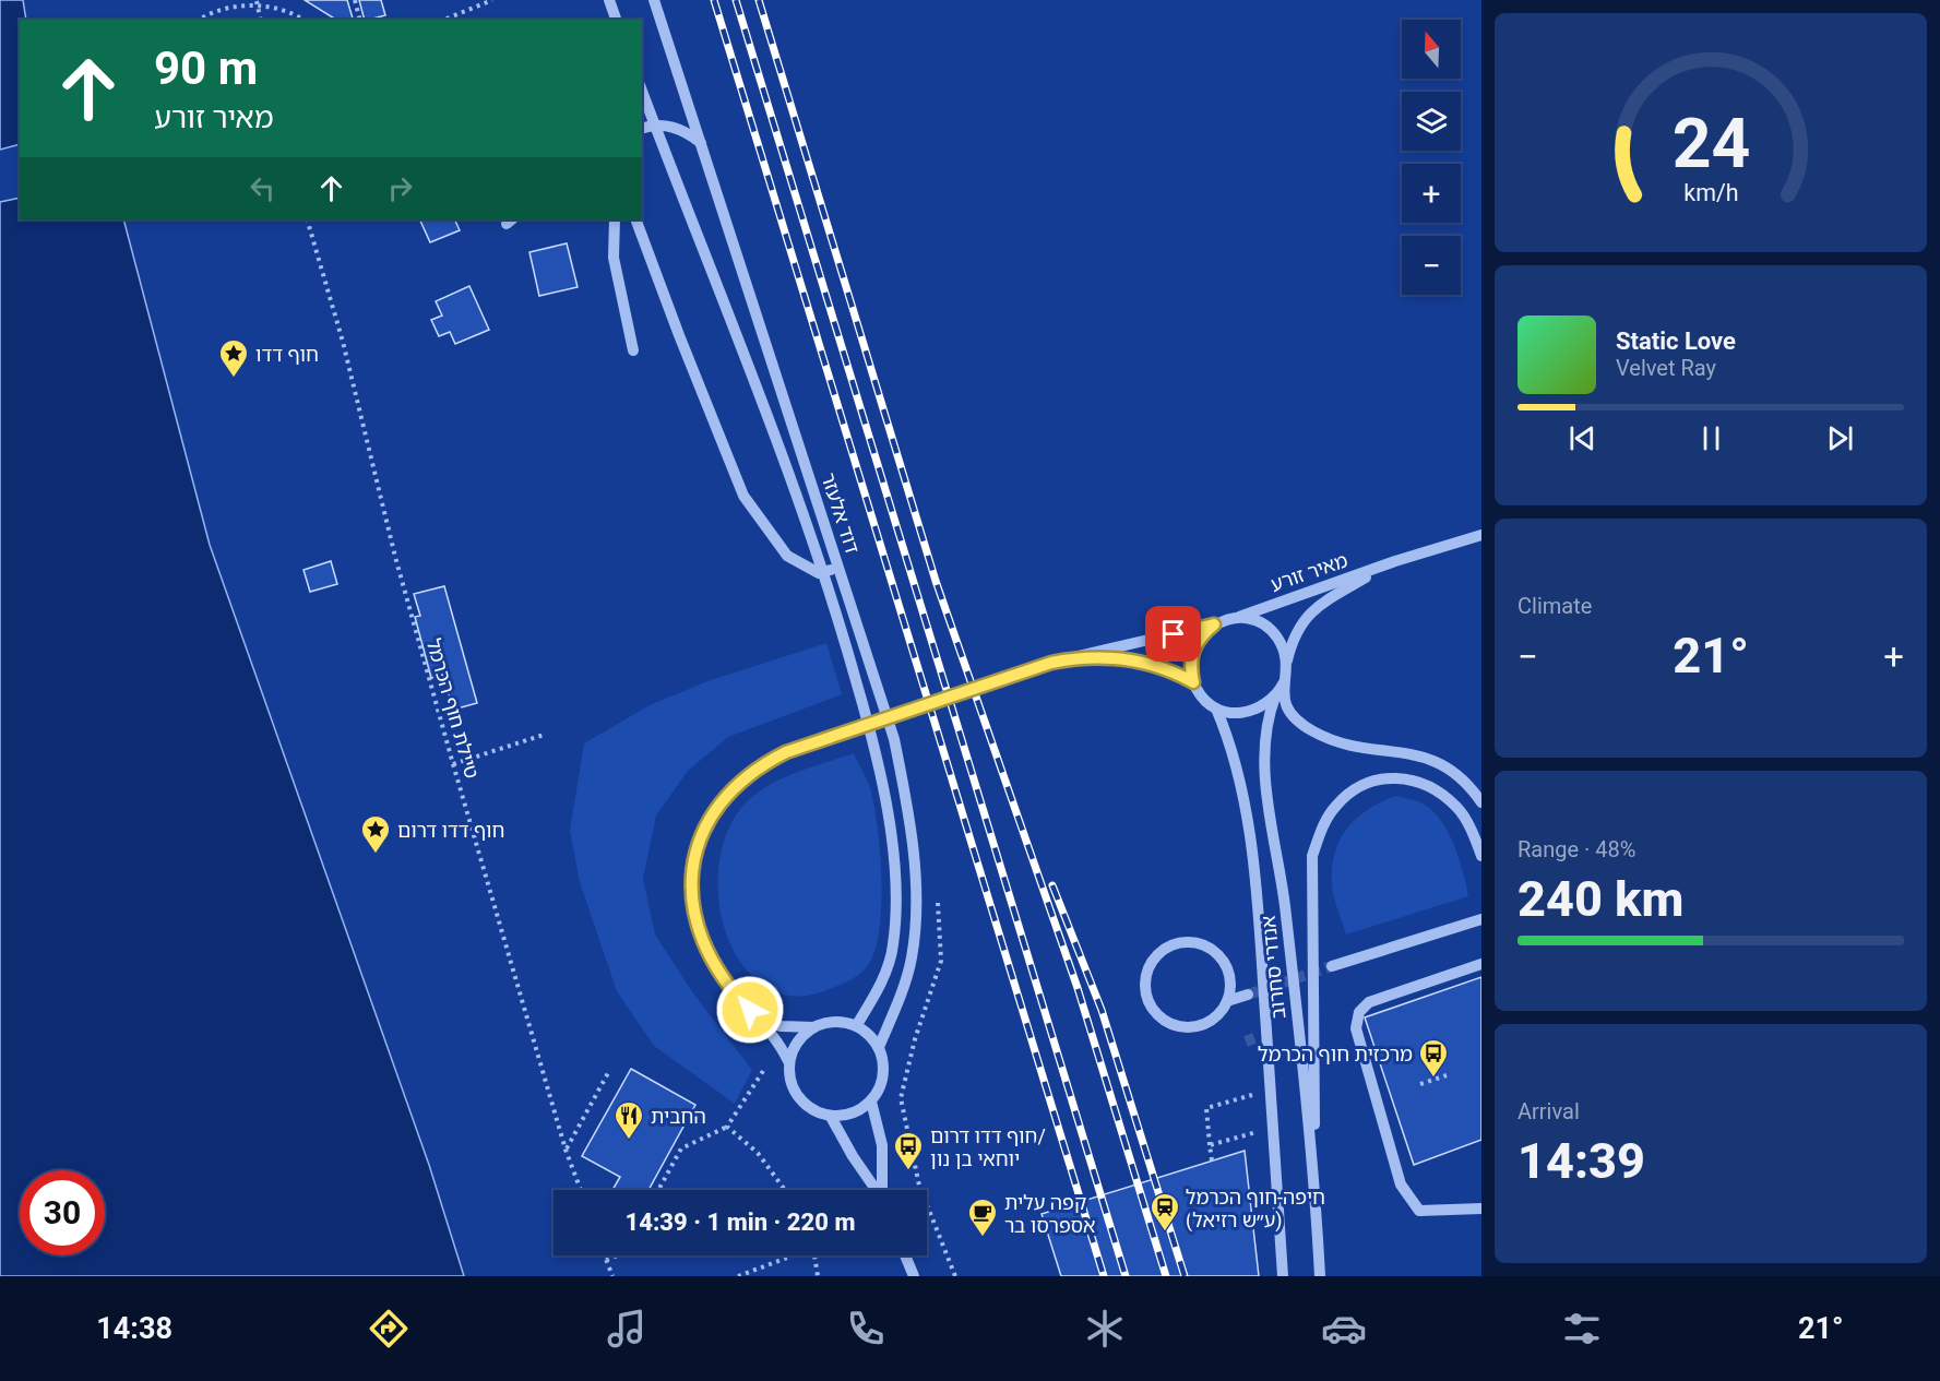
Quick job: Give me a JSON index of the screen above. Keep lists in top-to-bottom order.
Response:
{
  "streets": {
    "street": ["דוד אלעזר", "מאיר זורע", "אנדרי סחרוב"],
    "path": ["טיילת חוף הכרמל"]
  },
  "crossings": [
    ["מאיר זורע", "אנדרי סחרוב"]
  ],
  "places": {
    "place": ["חוף דדו", "חוף דדו דרום"],
    "bus stop": ["מרכזית חוף הכרמל", "חוף דדו דרום/ יוחאי בן נון"],
    "restaurant": ["החבית"],
    "station": ["חיפה-חוף הכרמל (ע״ש רזיאל)"],
    "cafe": ["קפה עלית אספרסו בר"]
  },
  "north": "top",
  "page": {
    "map_buttons": ["+", "−"],
    "turn": ["90 m", "מאיר זורע"],
    "song": ["Static Love", "Velvet Ray"],
    "tile": [
      "Climate",
      ["Range · 48%", "240 km"],
      ["Arrival", "14:39"]
    ],
    "heat": ["−", "21°", "+"],
    "limit": "30",
    "trip": "14:39 · 1 min · 220 m",
    "tabs": ["14:38", "21°"],
    "gauge": ["24", "km/h"]
  }
}
